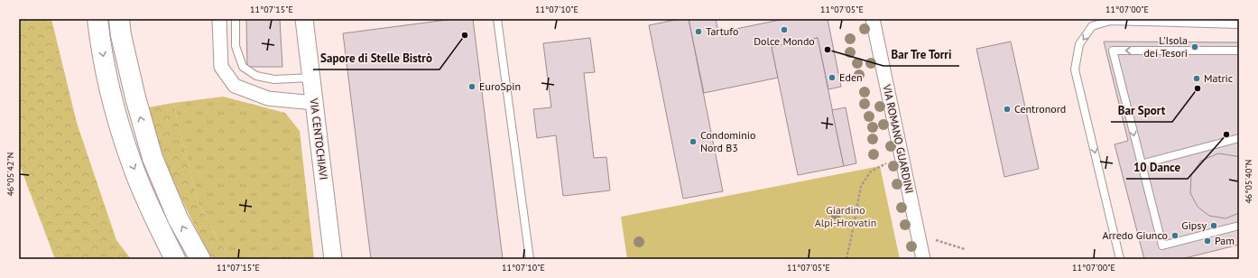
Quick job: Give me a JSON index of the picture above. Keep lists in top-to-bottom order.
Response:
{
  "streets": {
    "street": ["VIA CENTOCHIAVI", "VIA ROMANO GUARDINI"]
  },
  "parks": ["Giardino Alpi-Hrovatin"],
  "places": [
    "Dolce Mondo",
    "Tartufo",
    "Sapore di Stelle Bistrò",
    "L'Isola dei Tesori",
    "Bar Tre Torri",
    "Eden",
    "Matric",
    "EuroSpin",
    "Bar Sport",
    "Centronord",
    "10 Dance",
    "Condominio Nord B3",
    "Gipsy",
    "Arredo Giunco",
    "Pam"
  ],
  "coordinates": [
    "11°07'15\"E",
    "11°07'10\"E",
    "11°07'05\"E",
    "11°07'00\"E",
    "46°05'42\"N",
    "46°05'40\"N"
  ]
}
